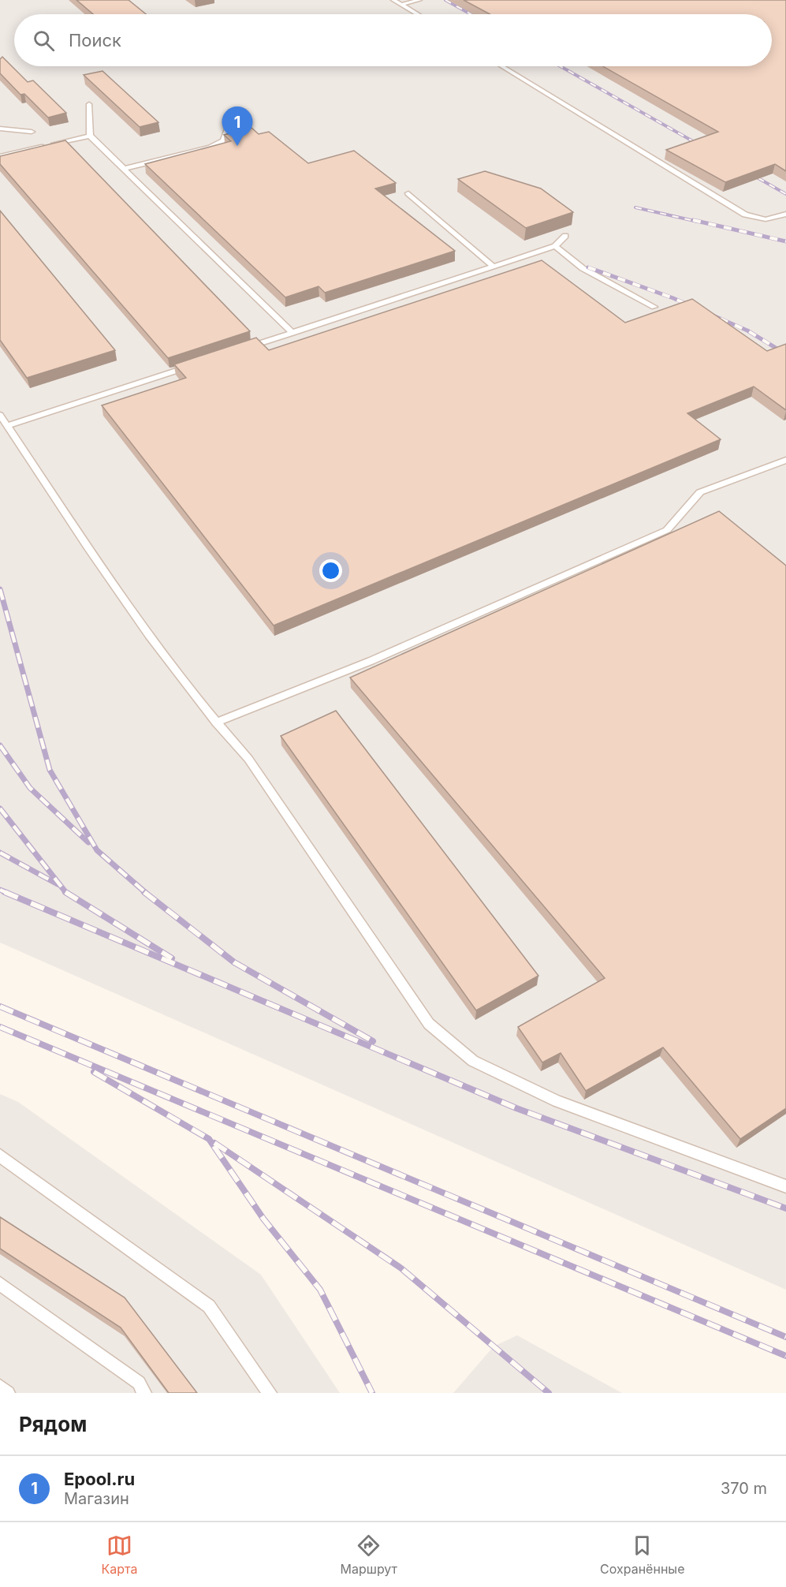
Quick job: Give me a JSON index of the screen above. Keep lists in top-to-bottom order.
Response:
{
  "page": {
    "search": "Поиск",
    "pins": "1",
    "heading": "Рядом",
    "list": [
      {
        "mark": "1",
        "name": "Epool.ru",
        "note": "Магазин",
        "value": "370 m"
      }
    ],
    "nav": ["Карта", "Маршрут", "Сохранённые"]
  }
}
